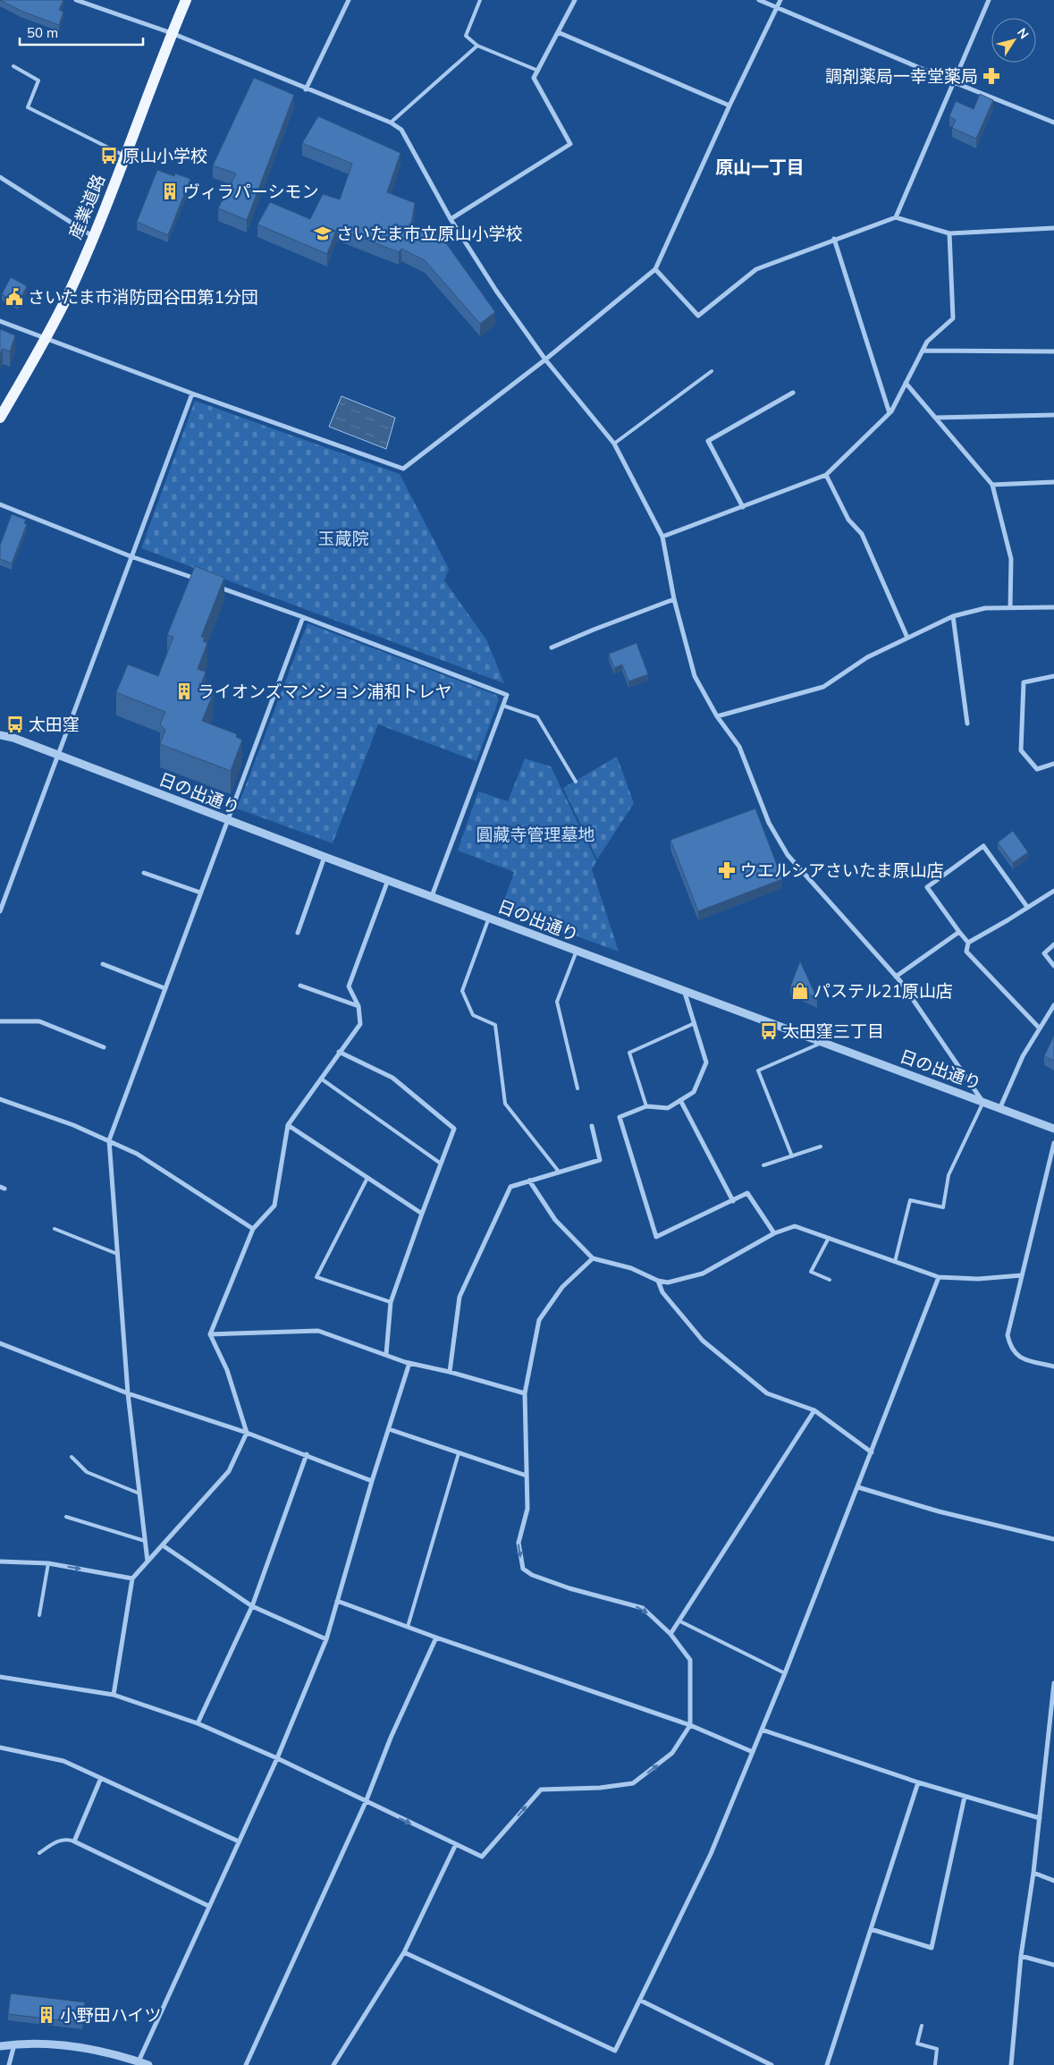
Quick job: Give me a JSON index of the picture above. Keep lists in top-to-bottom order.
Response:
{
  "streets": {
    "main road": ["産業道路"],
    "street": ["日の出通り"]
  },
  "districts": ["原山一丁目"],
  "parks": ["玉蔵院", "圓藏寺管理墓地"],
  "places": {
    "pharmacy": ["調剤薬局一幸堂薬局", "ウエルシアさいたま原山店"],
    "bus stop": ["原山小学校", "太田窪", "太田窪三丁目"],
    "building": ["ヴィラパーシモン", "ライオンズマンション浦和トレヤ", "小野田ハイツ"],
    "school or university": ["さいたま市立原山小学校"],
    "public building": ["さいたま市消防団谷田第1分団"],
    "shop": ["パステル21原山店"]
  },
  "scale_bar": "50 m",
  "north": "top right"
}
